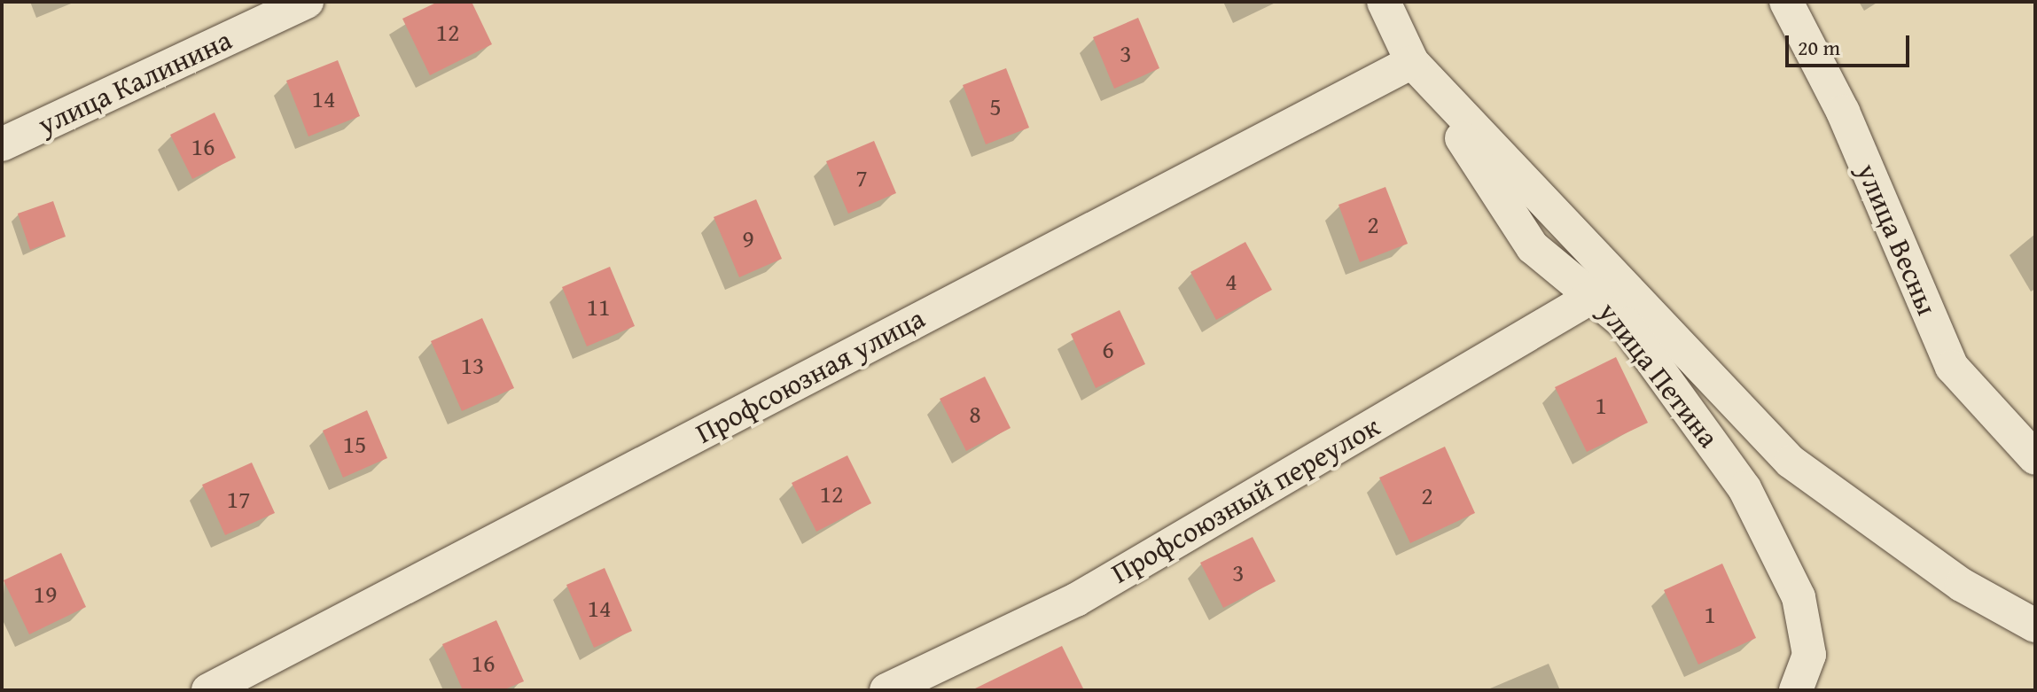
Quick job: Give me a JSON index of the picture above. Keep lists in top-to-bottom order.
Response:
{
  "streets": {
    "street": [
      "улица Калинина",
      "улица Весны",
      "улица Петина",
      "Профсоюзная улица",
      "Профсоюзный переулок"
    ]
  },
  "crossings": [
    ["улица Петина", "Профсоюзная улица"],
    ["улица Петина", "Профсоюзный переулок"]
  ],
  "house_numbers": [
    "12",
    "3",
    "14",
    "5",
    "16",
    "7",
    "2",
    "9",
    "4",
    "11",
    "6",
    "13",
    "1",
    "8",
    "15",
    "12",
    "2",
    "17",
    "3",
    "19",
    "14",
    "1",
    "16"
  ],
  "scale_bar": "20 m"
}
